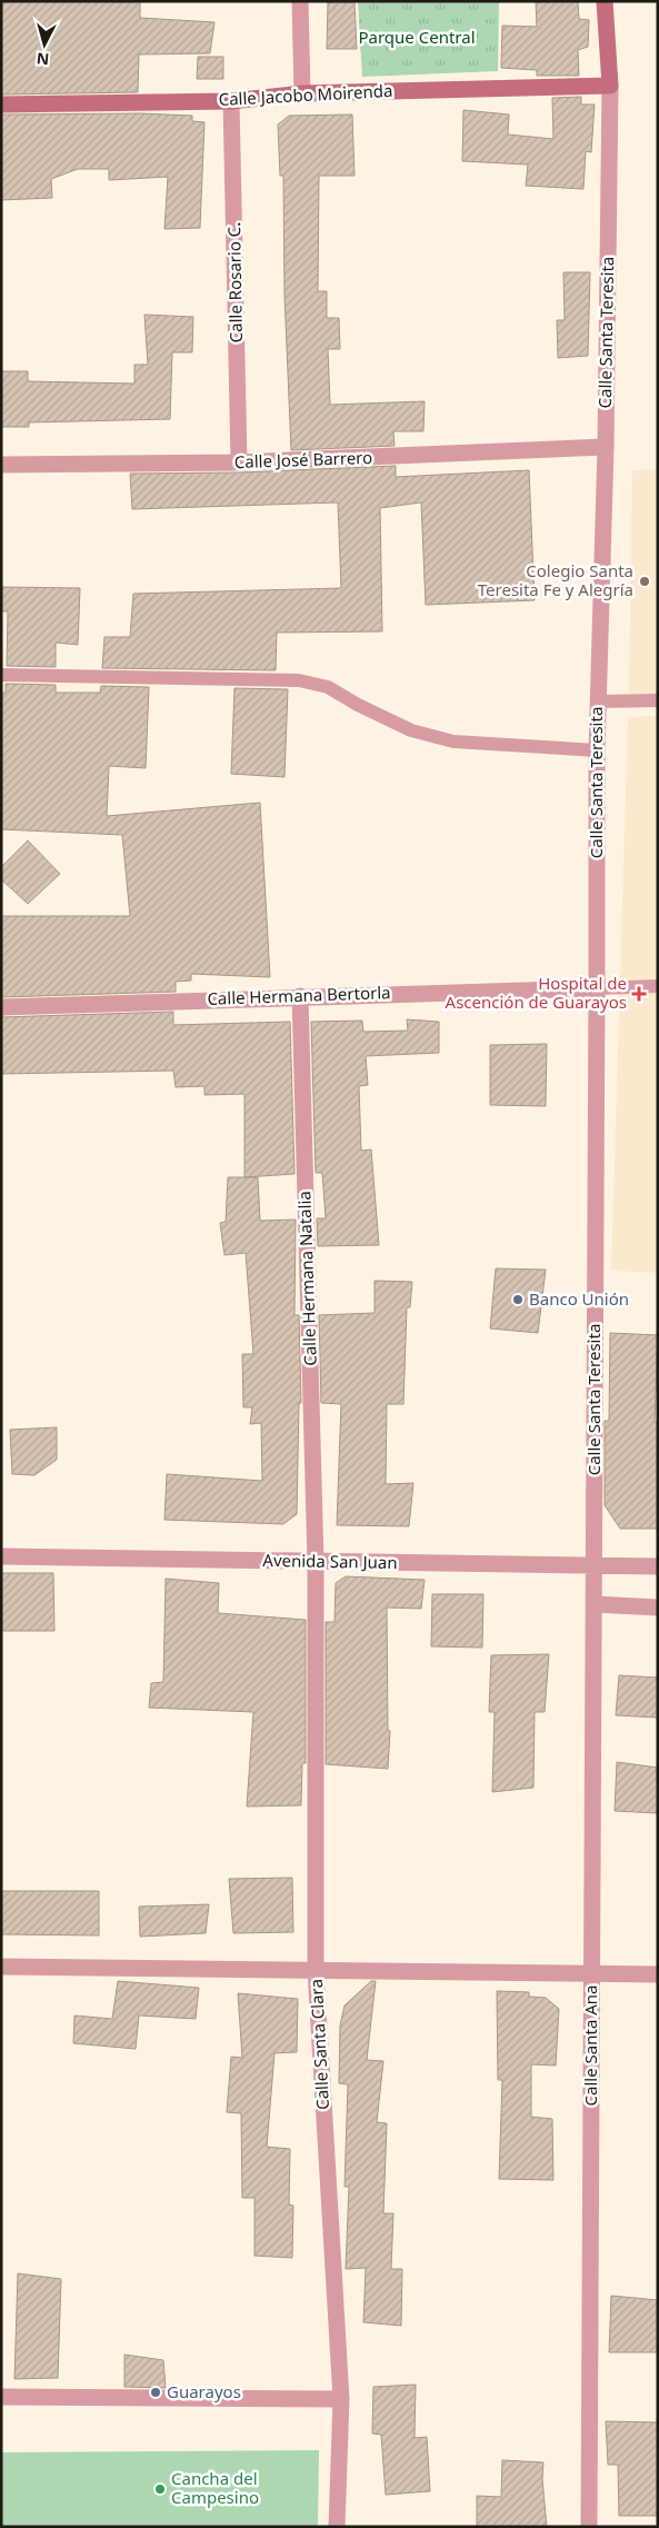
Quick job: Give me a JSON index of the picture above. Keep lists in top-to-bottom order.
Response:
{
  "streets": {
    "main road": ["Calle Jacobo Moirenda", "Calle Santa Teresita"],
    "street": [
      "Calle Rosario C.",
      "Calle José Barrero",
      "Calle Hermana Bertorla",
      "Calle Hermana Natalia",
      "Avenida San Juan",
      "Calle Santa Clara",
      "Calle Santa Ana"
    ]
  },
  "crossings": [
    ["Calle Jacobo Moirenda", "Calle Rosario C."],
    ["Calle Jacobo Moirenda", "Calle Santa Teresita"],
    ["Calle Rosario C.", "Calle José Barrero"],
    ["Calle Santa Teresita", "Calle José Barrero"],
    ["Calle Santa Teresita", "Calle Hermana Bertorla"],
    ["Calle Santa Teresita", "Avenida San Juan"],
    ["Calle Santa Teresita", "Calle Santa Ana"],
    ["Calle Hermana Bertorla", "Calle Hermana Natalia"],
    ["Calle Hermana Natalia", "Avenida San Juan"],
    ["Calle Hermana Natalia", "Calle Santa Clara"],
    ["Avenida San Juan", "Calle Santa Clara"],
    ["Avenida San Juan", "Calle Santa Ana"]
  ],
  "parks": ["Parque Central"],
  "places": {
    "other": [
      "Colegio Santa Teresita Fe y Alegría",
      "Banco Unión",
      "Guarayos",
      "Cancha del Campesino"
    ],
    "health": ["Hospital de Ascención de Guarayos"]
  },
  "north": "bottom"
}
